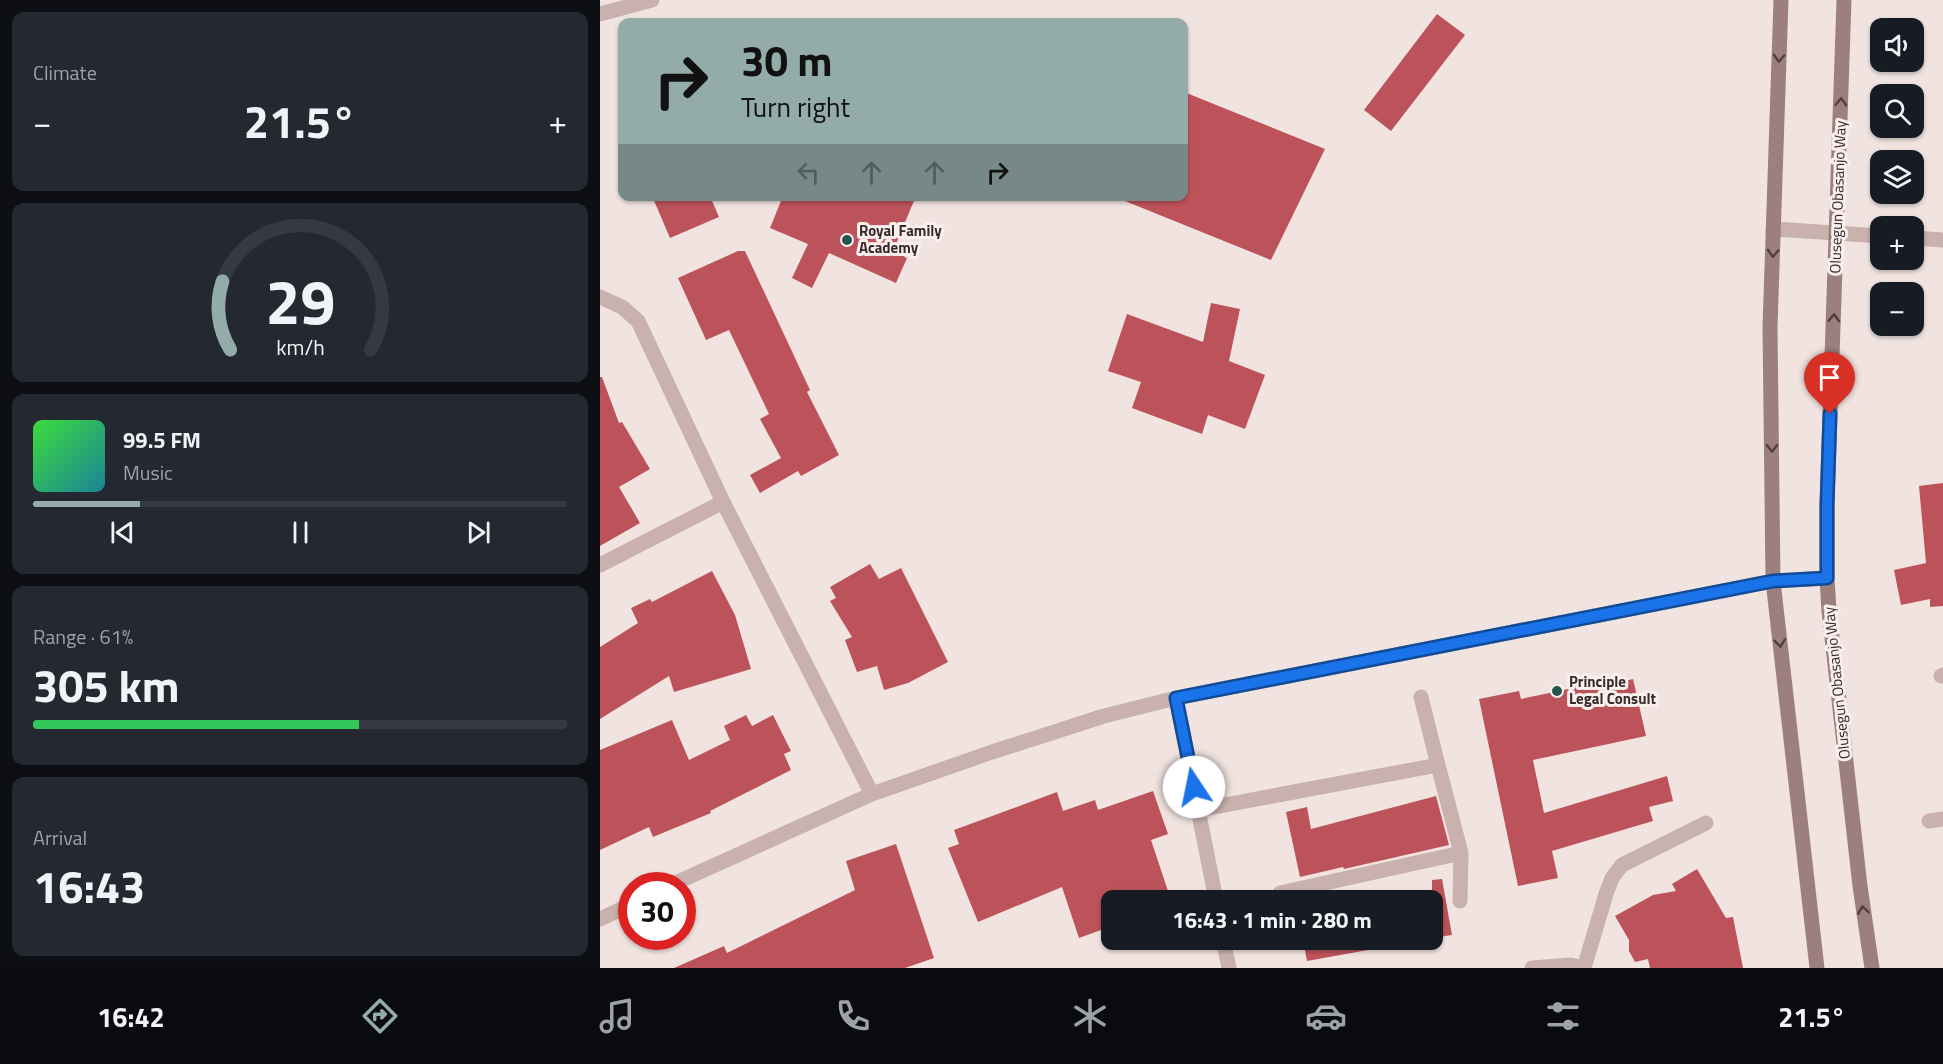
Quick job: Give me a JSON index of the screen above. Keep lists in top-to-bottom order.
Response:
{
  "streets": {
    "main road": ["Olusegun Obasanjo Way"]
  },
  "places": ["Royal Family Academy", "Principle Legal Consult"],
  "page": {
    "tile": [
      "Climate",
      ["Range · 61%", "305 km"],
      ["Arrival", "16:43"]
    ],
    "map_buttons": ["+", "−"],
    "turn": ["30 m", "Turn right"],
    "heat": ["−", "21.5°", "+"],
    "song": ["99.5 FM", "Music"],
    "limit": "30",
    "trip": "16:43 · 1 min · 280 m",
    "tabs": ["16:42", "21.5°"],
    "gauge": ["29", "km/h"]
  }
}
